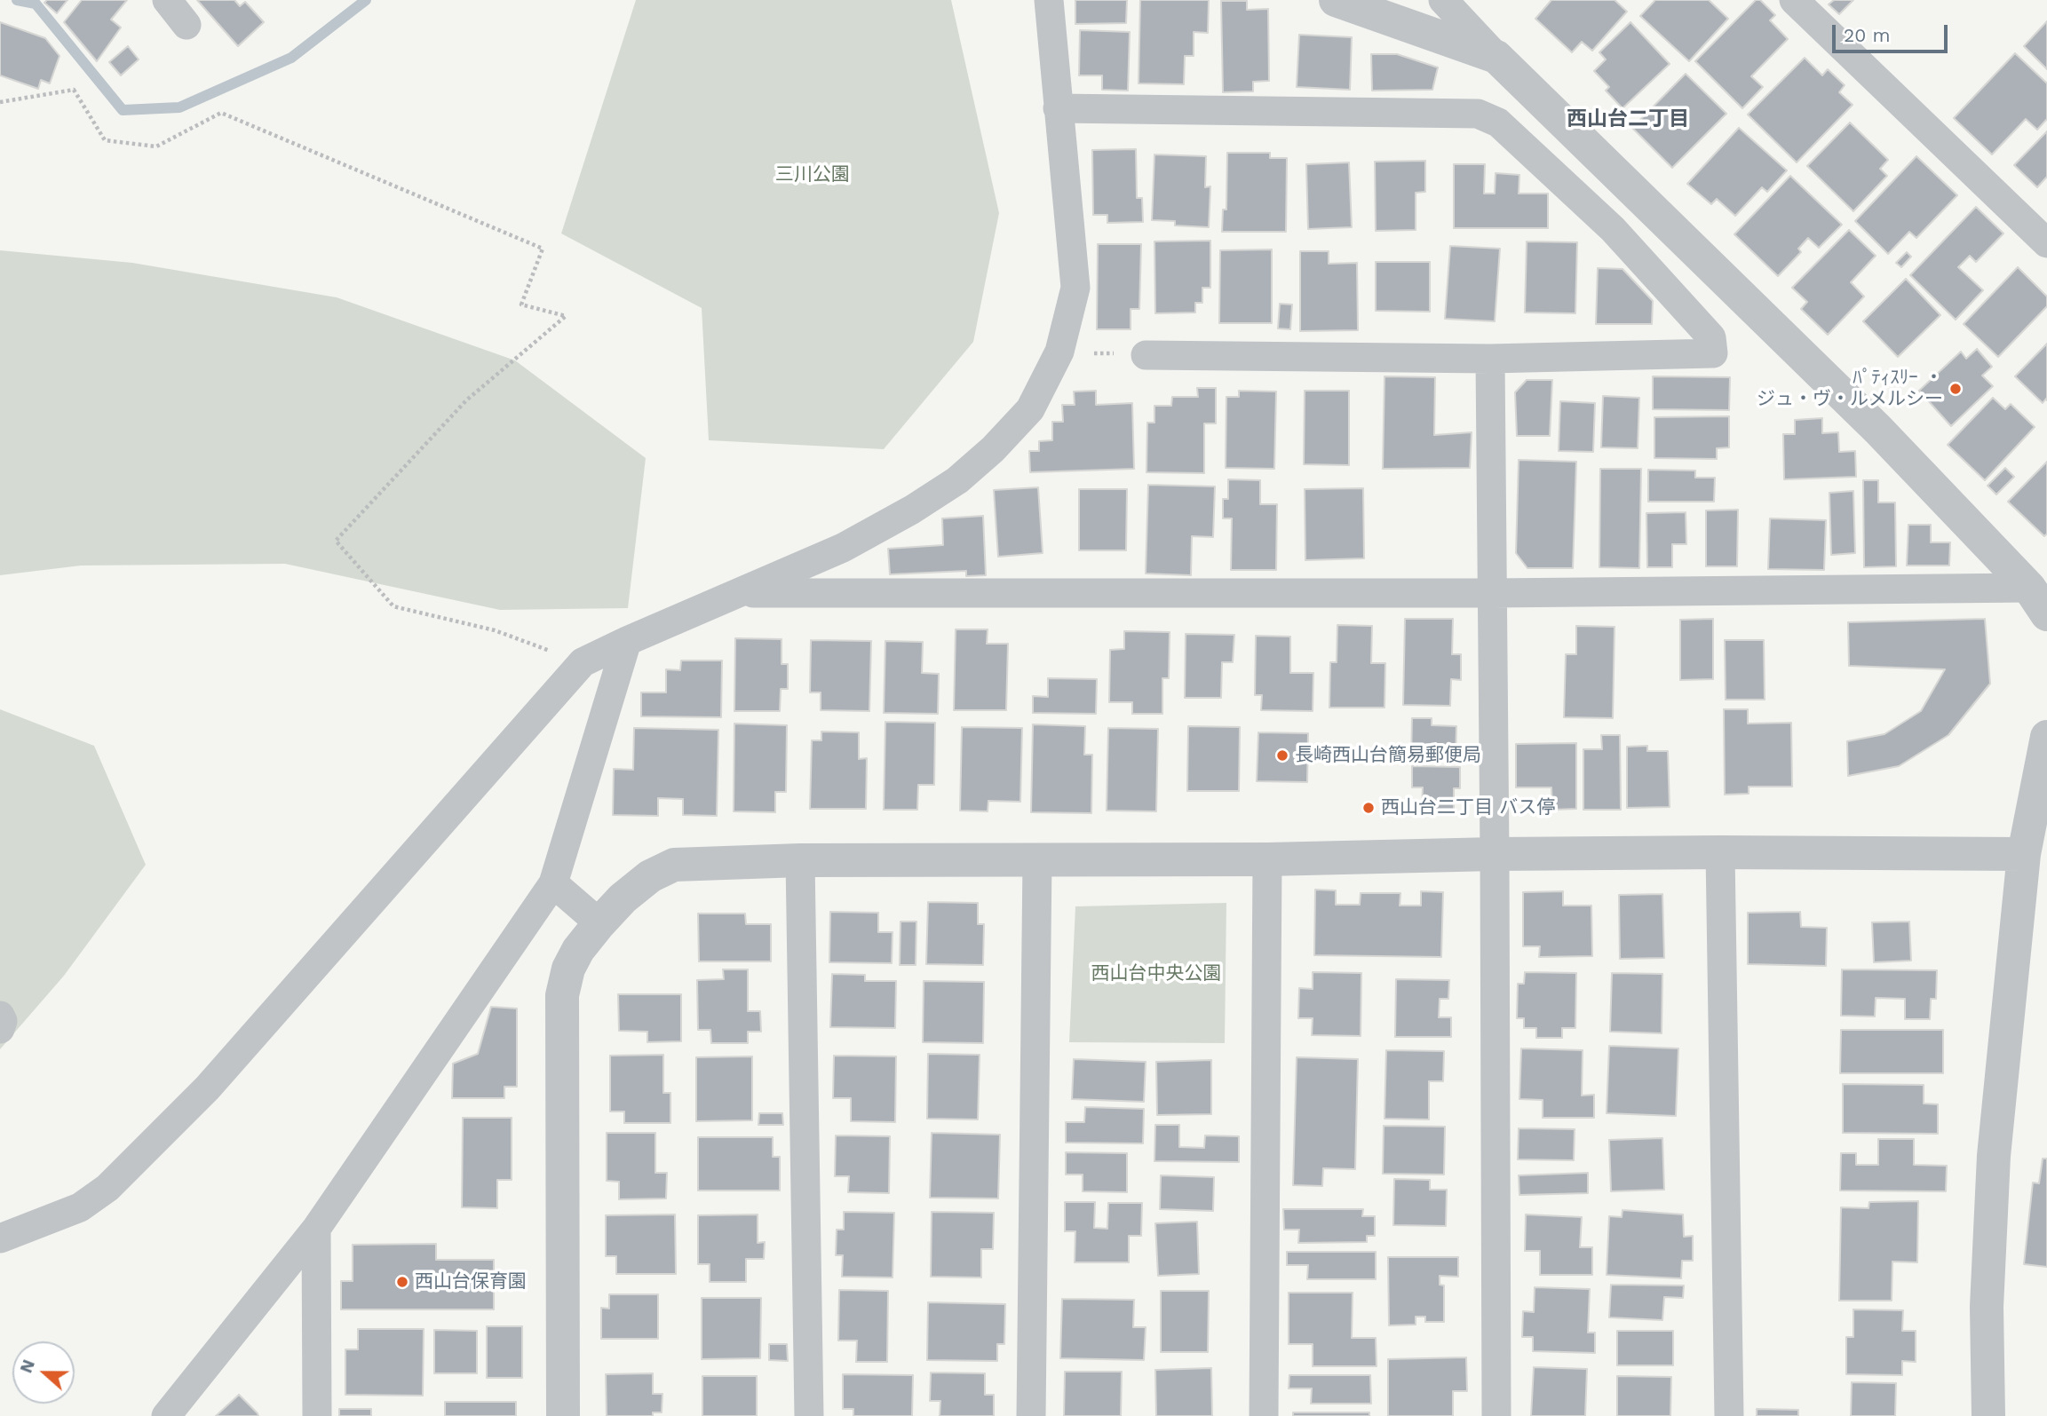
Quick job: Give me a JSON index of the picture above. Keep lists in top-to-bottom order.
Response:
{
  "districts": ["西山台二丁目"],
  "parks": ["三川公園", "西山台中央公園"],
  "places": [
    "ﾊﾟﾃｨｽﾘｰ ・ ジュ・ヴ・ルメルシー",
    "長崎西山台簡易郵便局",
    "西山台二丁目 バス停",
    "西山台保育園"
  ],
  "scale_bar": "20 m",
  "north": "left"
}
